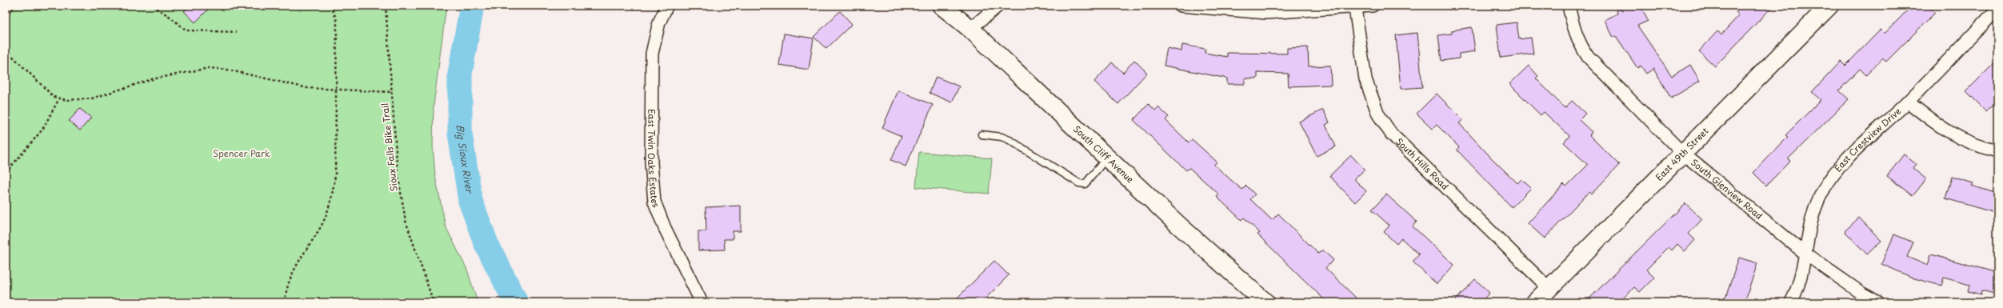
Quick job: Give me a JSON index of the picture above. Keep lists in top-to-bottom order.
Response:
{
  "streets": {
    "main road": ["East 49th Street", "South Cliff Avenue"],
    "street": [
      "East Crestview Drive",
      "East Twin Oaks Estates",
      "South Hills Road",
      "South Glenview Road"
    ],
    "path": ["Sioux Falls Bike Trail"]
  },
  "crossings": [
    ["East Crestview Drive", "South Glenview Road"],
    ["East 49th Street", "South Hills Road"],
    ["East 49th Street", "South Glenview Road"]
  ],
  "water": ["Big Sioux River"],
  "parks": ["Spencer Park"]
}
